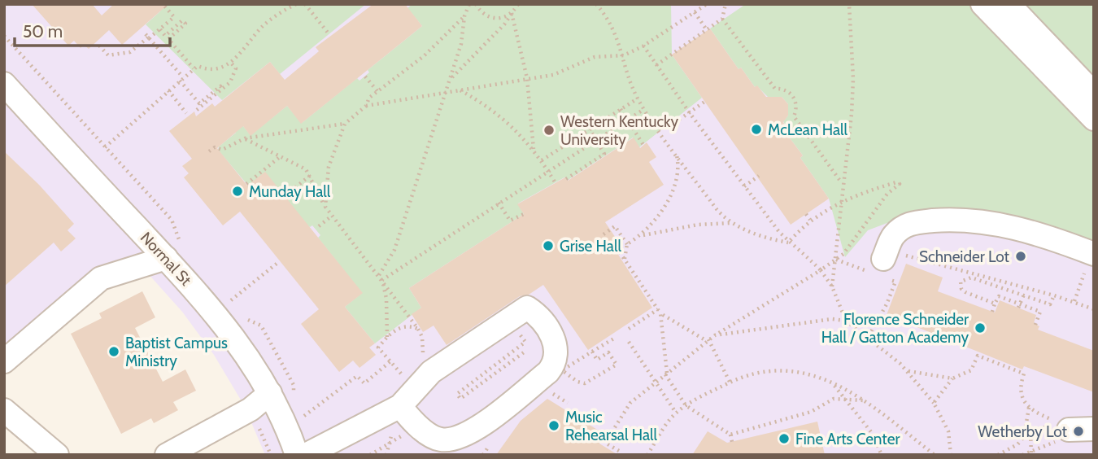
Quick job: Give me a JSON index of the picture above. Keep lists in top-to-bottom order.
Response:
{
  "streets": {
    "street": ["Normal St"]
  },
  "places": [
    "McLean Hall",
    "Western Kentucky University",
    "Munday Hall",
    "Grise Hall",
    "Schneider Lot",
    "Florence Schneider Hall / Gatton Academy",
    "Baptist Campus Ministry",
    "Music Rehearsal Hall",
    "Wetherby Lot",
    "Fine Arts Center"
  ],
  "scale_bar": "50 m"
}
